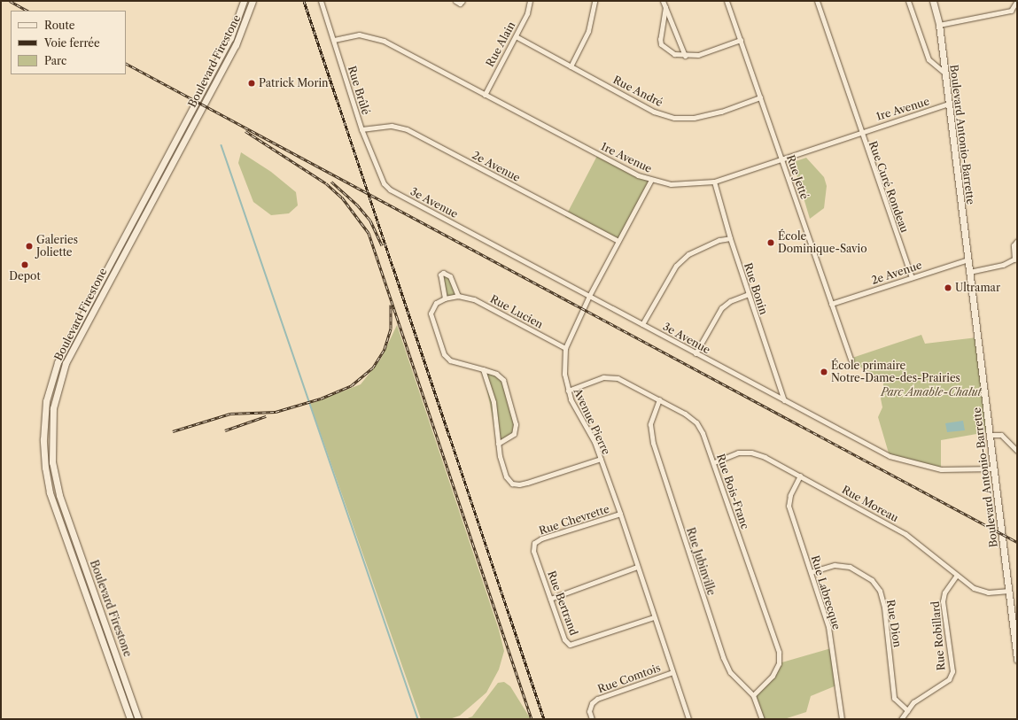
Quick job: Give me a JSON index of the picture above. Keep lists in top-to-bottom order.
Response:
{
  "streets": {
    "main road": ["Boulevard Firestone", "Boulevard Antonio-Barrette"],
    "street": [
      "Rue Alain",
      "Rue Brûlé",
      "Rue André",
      "1re Avenue",
      "2e Avenue",
      "Rue Jetté",
      "Rue Curé Rondeau",
      "3e Avenue",
      "Rue Bonin",
      "Rue Lucien",
      "Avenue Pierre",
      "Rue Bois-Franc",
      "Rue Moreau",
      "Rue Chevrette",
      "Rue Jubinville",
      "Rue Labrecque",
      "Rue Bertrand",
      "Rue Dion",
      "Rue Robillard",
      "Rue Comtois"
    ]
  },
  "crossings": [
    ["Rue Alain", "Rue André"],
    ["Rue Alain", "1re Avenue"],
    ["Rue Brûlé", "1re Avenue"],
    ["Rue Brûlé", "2e Avenue"],
    ["Rue Brûlé", "3e Avenue"],
    ["Rue André", "Rue Jetté"],
    ["1re Avenue", "Boulevard Antonio-Barrette"],
    ["1re Avenue", "Rue Jetté"],
    ["1re Avenue", "Rue Curé Rondeau"],
    ["1re Avenue", "Rue Bonin"],
    ["1re Avenue", "Avenue Pierre"],
    ["Boulevard Antonio-Barrette", "2e Avenue"],
    ["Boulevard Antonio-Barrette", "3e Avenue"],
    ["Boulevard Antonio-Barrette", "Rue Moreau"],
    ["2e Avenue", "Rue Jetté"],
    ["2e Avenue", "Rue Curé Rondeau"],
    ["2e Avenue", "Avenue Pierre"],
    ["3e Avenue", "Rue Bonin"],
    ["3e Avenue", "Avenue Pierre"],
    ["Rue Lucien", "Avenue Pierre"],
    ["Avenue Pierre", "Rue Bois-Franc"],
    ["Avenue Pierre", "Rue Chevrette"],
    ["Avenue Pierre", "Rue Bertrand"],
    ["Avenue Pierre", "Rue Comtois"],
    ["Rue Bois-Franc", "Rue Moreau"],
    ["Rue Bois-Franc", "Rue Jubinville"],
    ["Rue Moreau", "Rue Labrecque"],
    ["Rue Moreau", "Rue Robillard"],
    ["Rue Chevrette", "Rue Bertrand"],
    ["Rue Labrecque", "Rue Dion"],
    ["Rue Dion", "Rue Robillard"]
  ],
  "parks": ["Parc Amable-Chalut"],
  "places": [
    "Patrick Morin",
    "École Dominique-Savio",
    "Galeries Joliette",
    "Depot",
    "Ultramar",
    "École primaire Notre-Dame-des-Prairies"
  ],
  "legend": ["Route", "Voie ferrée", "Parc"]
}
